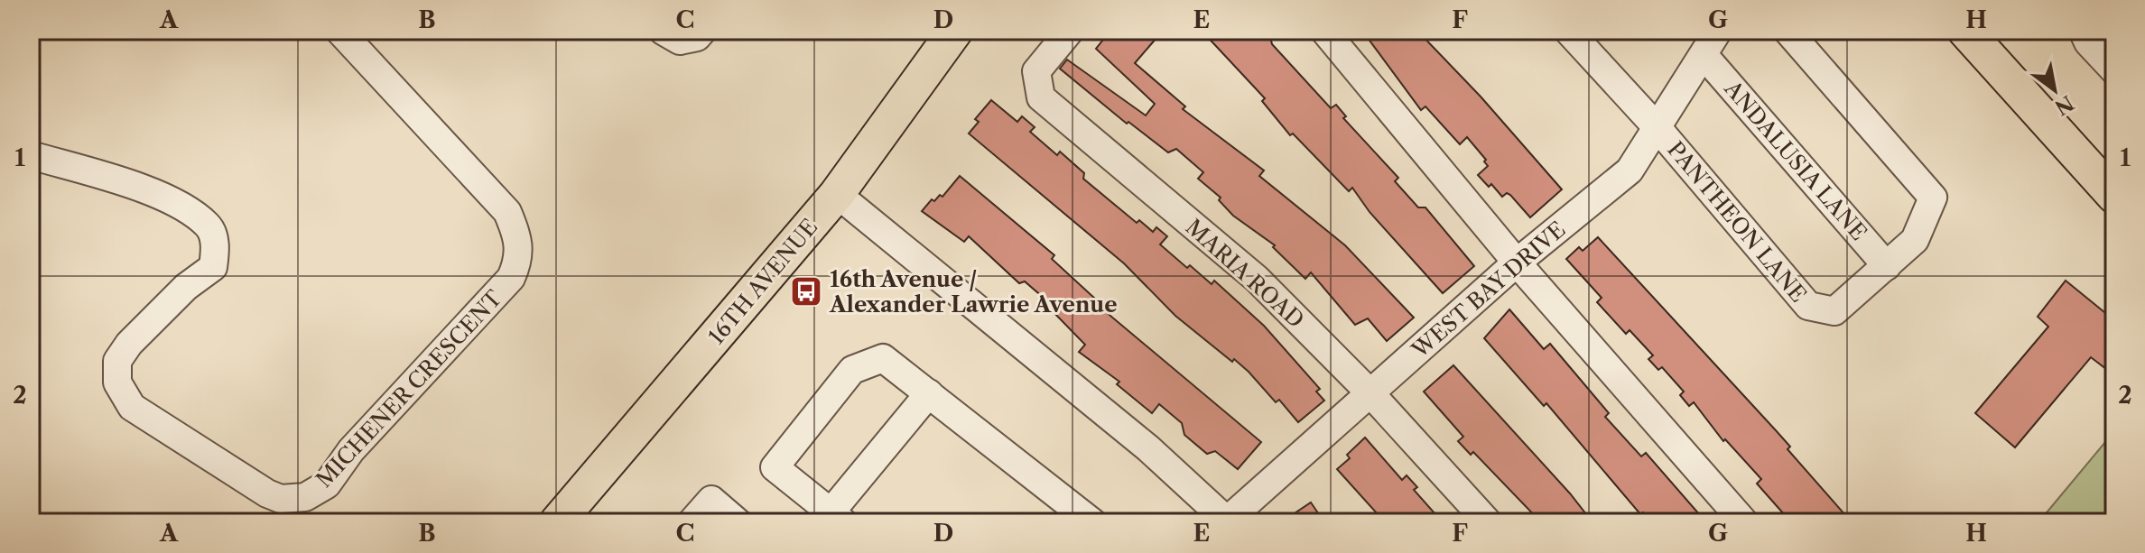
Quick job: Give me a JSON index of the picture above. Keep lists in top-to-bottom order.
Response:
{
  "streets": {
    "main road": ["16TH AVENUE"],
    "street": [
      "ANDALUSIA LANE",
      "PANTHEON LANE",
      "MARIA ROAD",
      "WEST BAY DRIVE",
      "MICHENER CRESCENT"
    ]
  },
  "crossings": [
    ["ANDALUSIA LANE", "PANTHEON LANE"],
    ["ANDALUSIA LANE", "WEST BAY DRIVE"],
    ["PANTHEON LANE", "WEST BAY DRIVE"],
    ["MARIA ROAD", "WEST BAY DRIVE"]
  ],
  "places": {
    "bus stop": ["16th Avenue / Alexander Lawrie Avenue"]
  },
  "north": "bottom right",
  "grid": {
    "columns": [
      "A",
      "B",
      "C",
      "D",
      "E",
      "F",
      "G",
      "H"
    ],
    "rows": ["1", "2"]
  }
}
